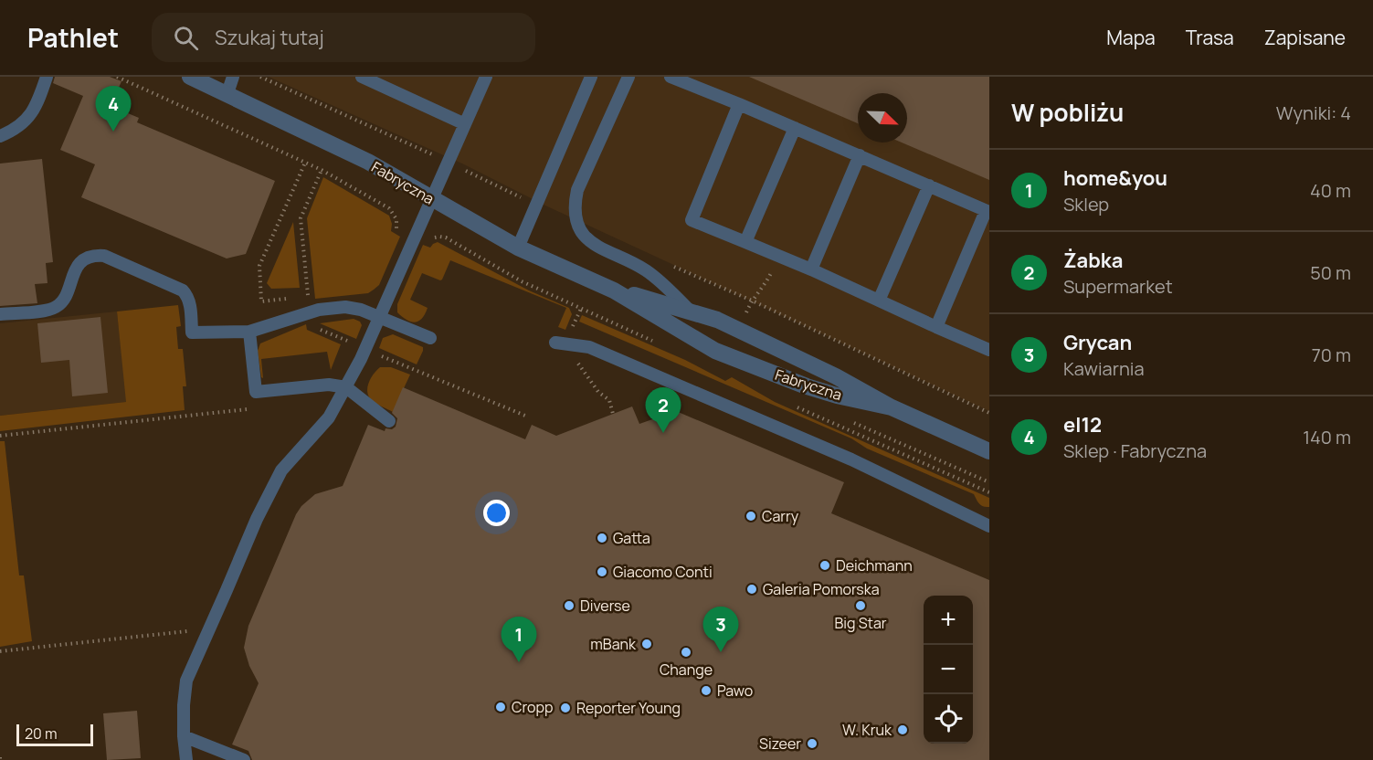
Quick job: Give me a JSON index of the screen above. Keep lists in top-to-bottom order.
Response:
{
  "streets": {
    "street": ["Fabryczna"]
  },
  "places": [
    "Carry",
    "Gatta",
    "Deichmann",
    "Giacomo Conti",
    "Galeria Pomorska",
    "Diverse",
    "Big Star",
    "mBank",
    "Change",
    "Pawo",
    "Cropp",
    "Reporter Young",
    "W. Kruk",
    "Sizeer"
  ],
  "scale_bar": "20 m",
  "north": "bottom right",
  "page": {
    "header": "Pathlet",
    "search": "Szukaj tutaj",
    "nav": ["Mapa", "Trasa", "Zapisane"],
    "heading": ["W pobliżu", "Wyniki: 4"],
    "pins": [
      "4",
      "2",
      "3",
      "1"
    ],
    "list": [
      {
        "mark": "1",
        "name": "home&you",
        "note": "Sklep",
        "value": "40 m"
      },
      {
        "mark": "2",
        "name": "Żabka",
        "note": "Supermarket",
        "value": "50 m"
      },
      {
        "mark": "3",
        "name": "Grycan",
        "note": "Kawiarnia",
        "value": "70 m"
      },
      {
        "mark": "4",
        "name": "el12",
        "note": "Sklep · Fabryczna",
        "value": "140 m"
      }
    ],
    "map_buttons": ["+", "−"],
    "scale": "20 m"
  }
}
